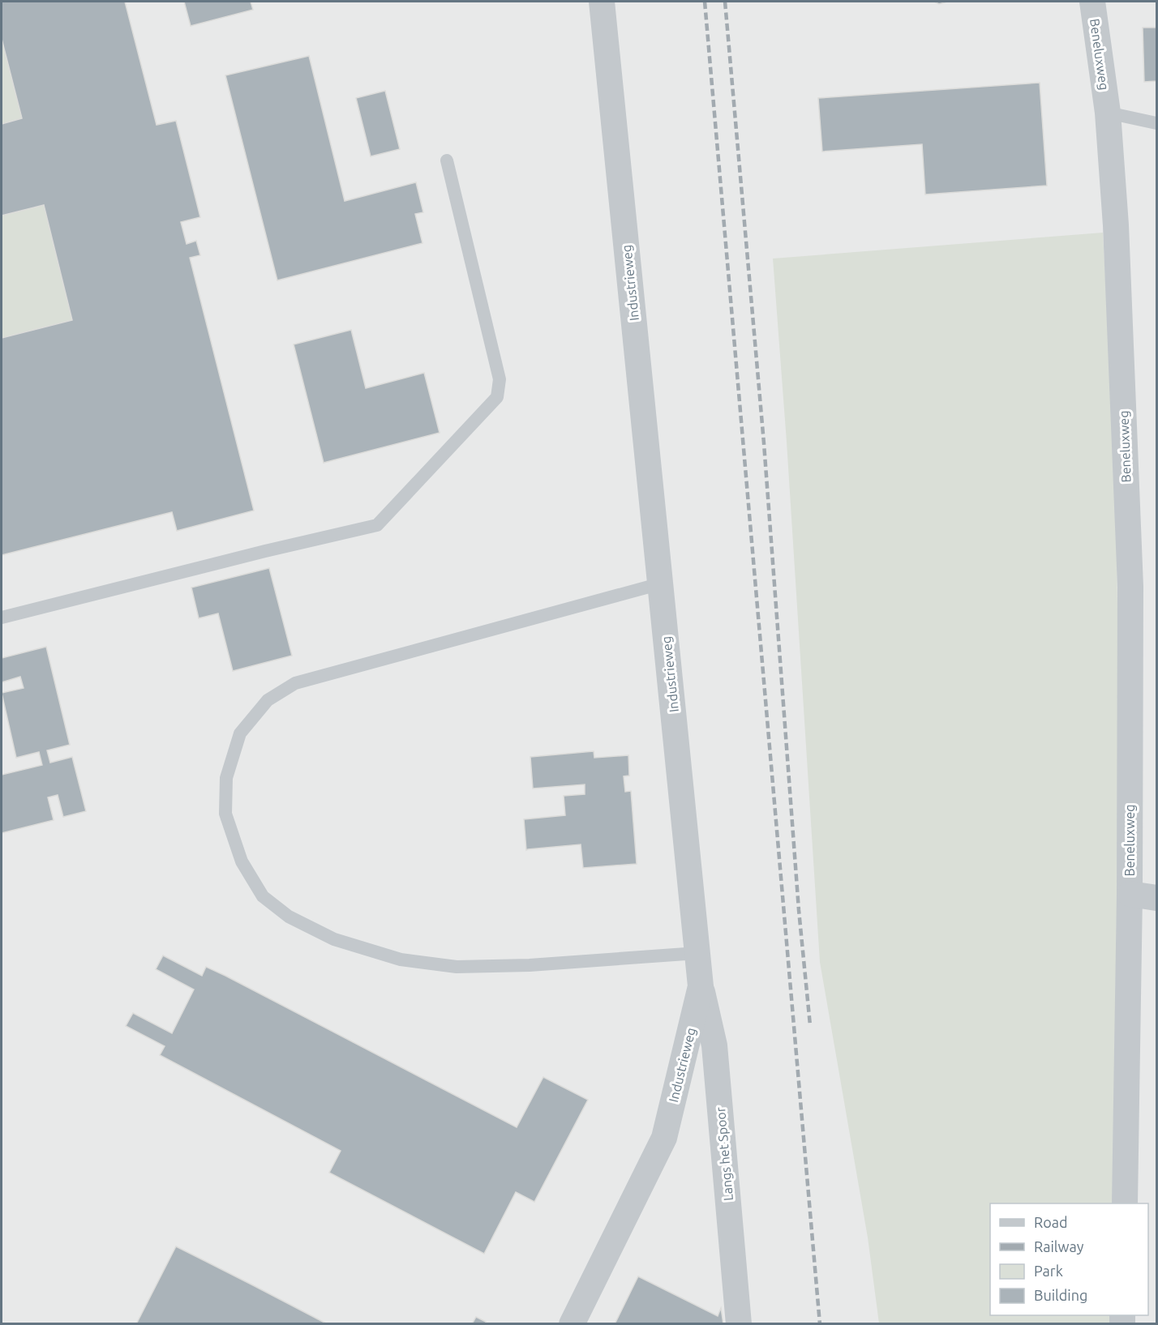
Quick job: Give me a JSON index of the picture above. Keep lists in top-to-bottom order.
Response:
{
  "streets": {
    "street": ["Beneluxweg", "Industrieweg", "Langs het Spoor"]
  },
  "crossings": [
    ["Industrieweg", "Langs het Spoor"]
  ],
  "legend": [
    "Road",
    "Railway",
    "Park",
    "Building"
  ]
}
